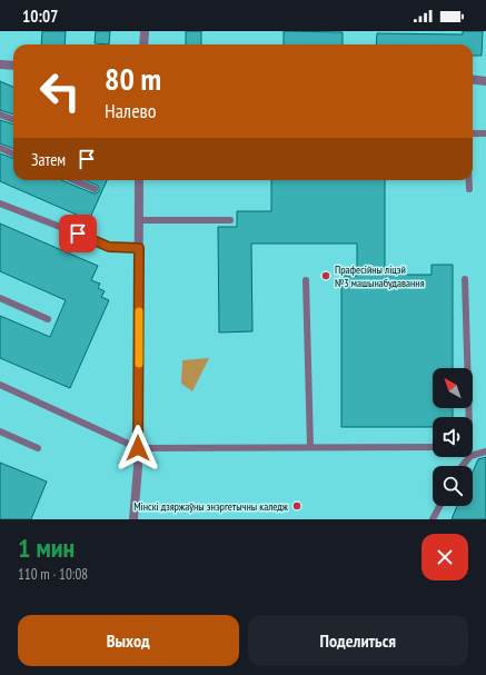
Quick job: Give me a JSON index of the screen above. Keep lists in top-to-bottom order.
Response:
{
  "places": ["Прафесійны ліцэй №3 машынабудавання", "Мінскі дзяржаўны энэргетычны каледж"],
  "north": "top left",
  "page": {
    "status": "10:07",
    "turn": ["80 m", "Налево"],
    "then": "Затем",
    "heading": ["1 мин", "110 m · 10:08"],
    "buttons": ["Выход", "Поделиться"]
  }
}
